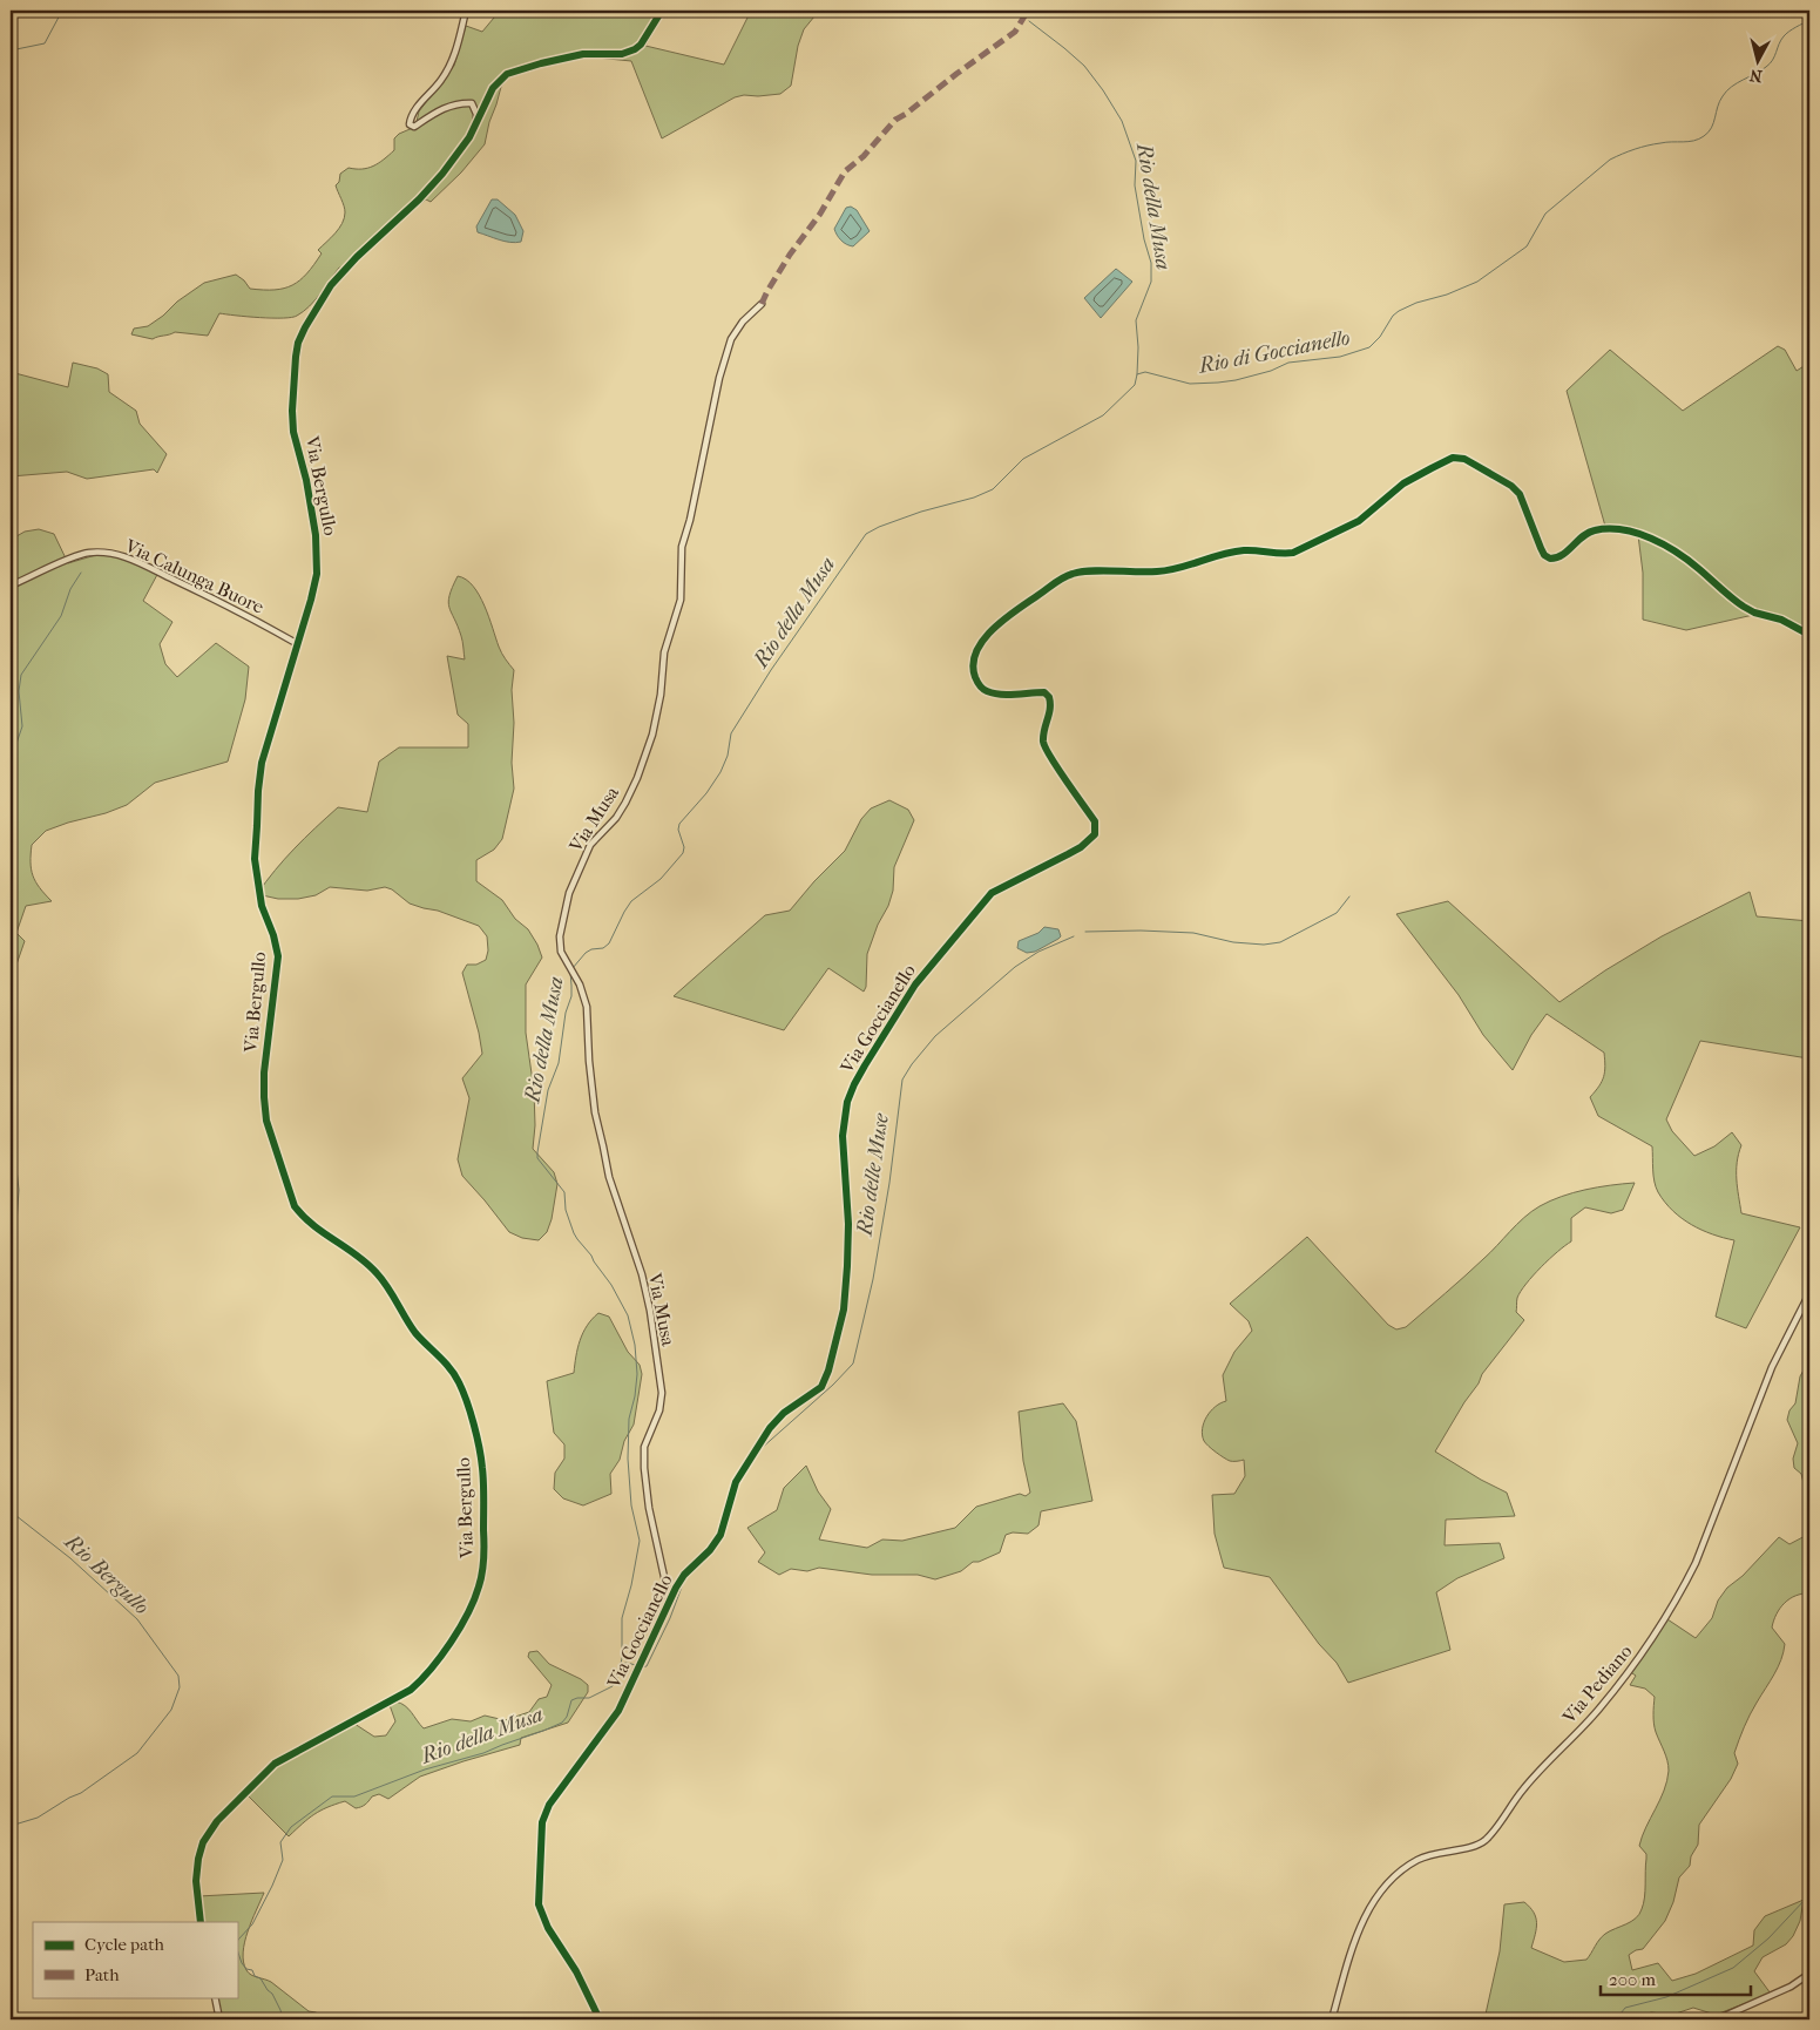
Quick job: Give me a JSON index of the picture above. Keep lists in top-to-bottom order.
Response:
{
  "streets": {
    "street": [
      "Via Bergullo",
      "Via Calunga Buore",
      "Via Musa",
      "Via Goccianello",
      "Via Pediano"
    ]
  },
  "crossings": [
    ["Via Bergullo", "Via Calunga Buore"],
    ["Via Musa", "Via Goccianello"]
  ],
  "water": [
    "Rio della Musa",
    "Rio di Goccianello",
    "Rio delle Muse",
    "Rio Bergullo"
  ],
  "legend": ["Cycle path", "Path"],
  "scale_bar": "200 m",
  "north": "bottom"
}
